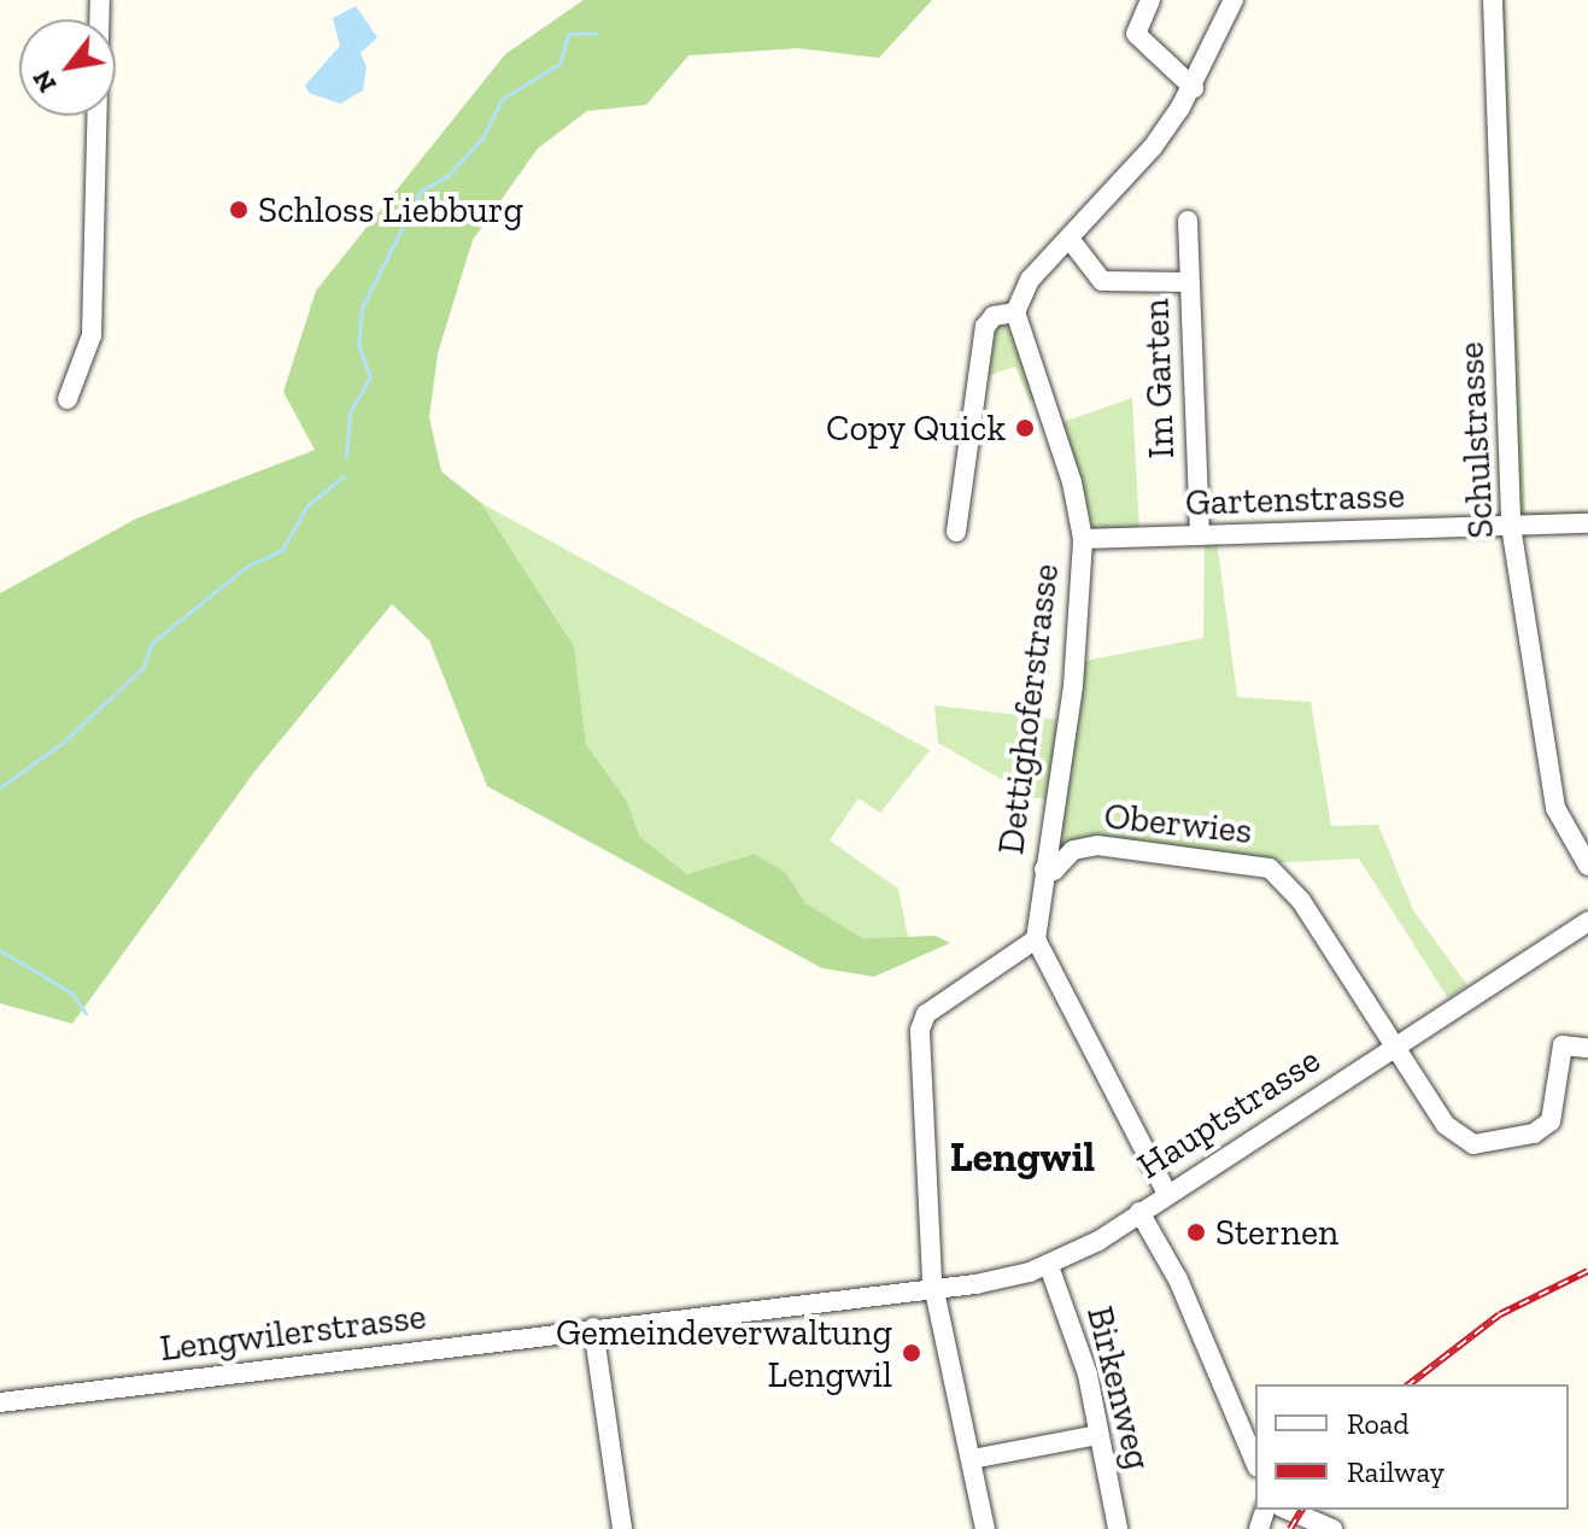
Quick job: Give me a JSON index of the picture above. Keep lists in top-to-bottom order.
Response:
{
  "streets": {
    "street": [
      "Im Garten",
      "Schulstrasse",
      "Gartenstrasse",
      "Dettighoferstrasse",
      "Oberwies",
      "Hauptstrasse",
      "Lengwilerstrasse",
      "Birkenweg"
    ]
  },
  "crossings": [
    ["Im Garten", "Gartenstrasse"],
    ["Schulstrasse", "Gartenstrasse"],
    ["Gartenstrasse", "Dettighoferstrasse"],
    ["Dettighoferstrasse", "Oberwies"],
    ["Oberwies", "Hauptstrasse"],
    ["Hauptstrasse", "Lengwilerstrasse"],
    ["Hauptstrasse", "Birkenweg"]
  ],
  "districts": ["Lengwil"],
  "places": [
    "Schloss Liebburg",
    "Copy Quick",
    "Sternen",
    "Gemeindeverwaltung Lengwil"
  ],
  "legend": ["Road", "Railway"],
  "north": "bottom left"
}
